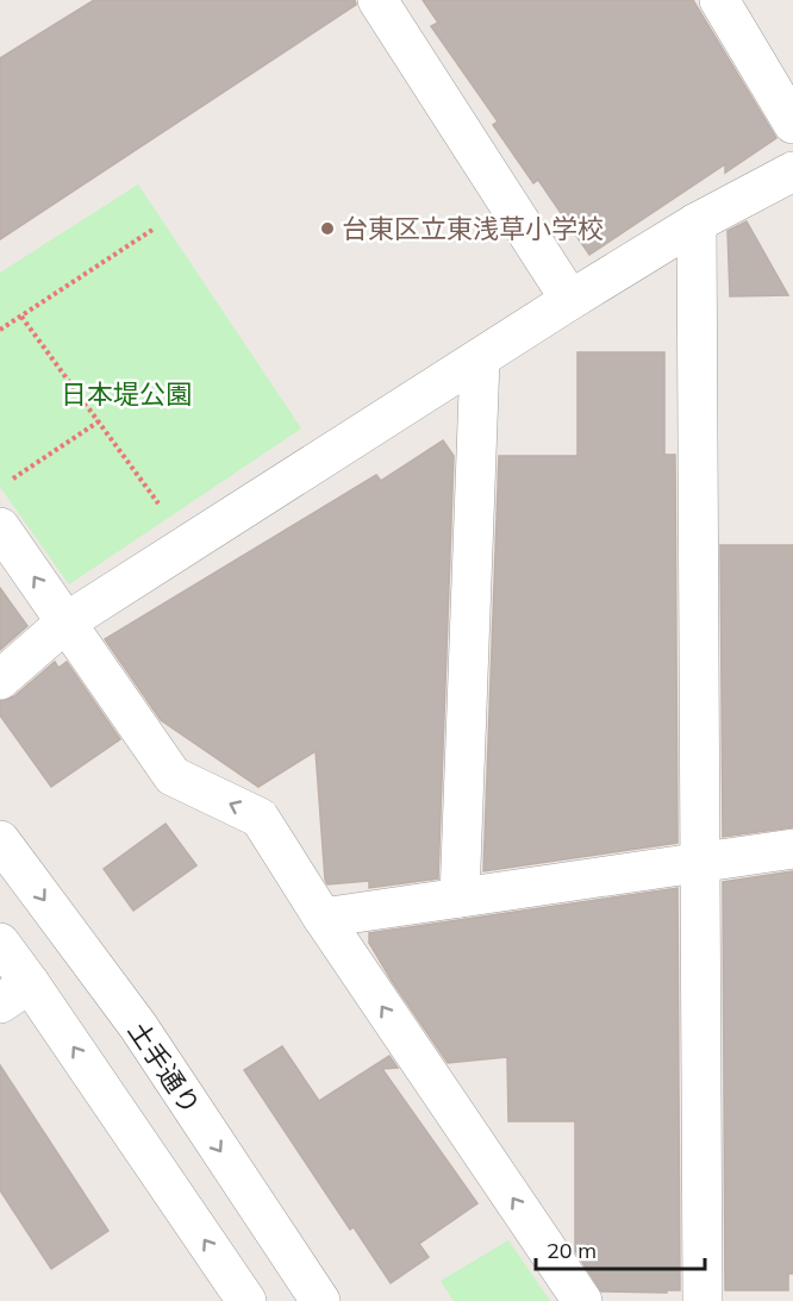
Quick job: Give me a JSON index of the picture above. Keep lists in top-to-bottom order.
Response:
{
  "streets": {
    "street": ["土手通り"]
  },
  "parks": ["日本堤公園"],
  "places": ["台東区立東浅草小学校"],
  "scale_bar": "20 m"
}
